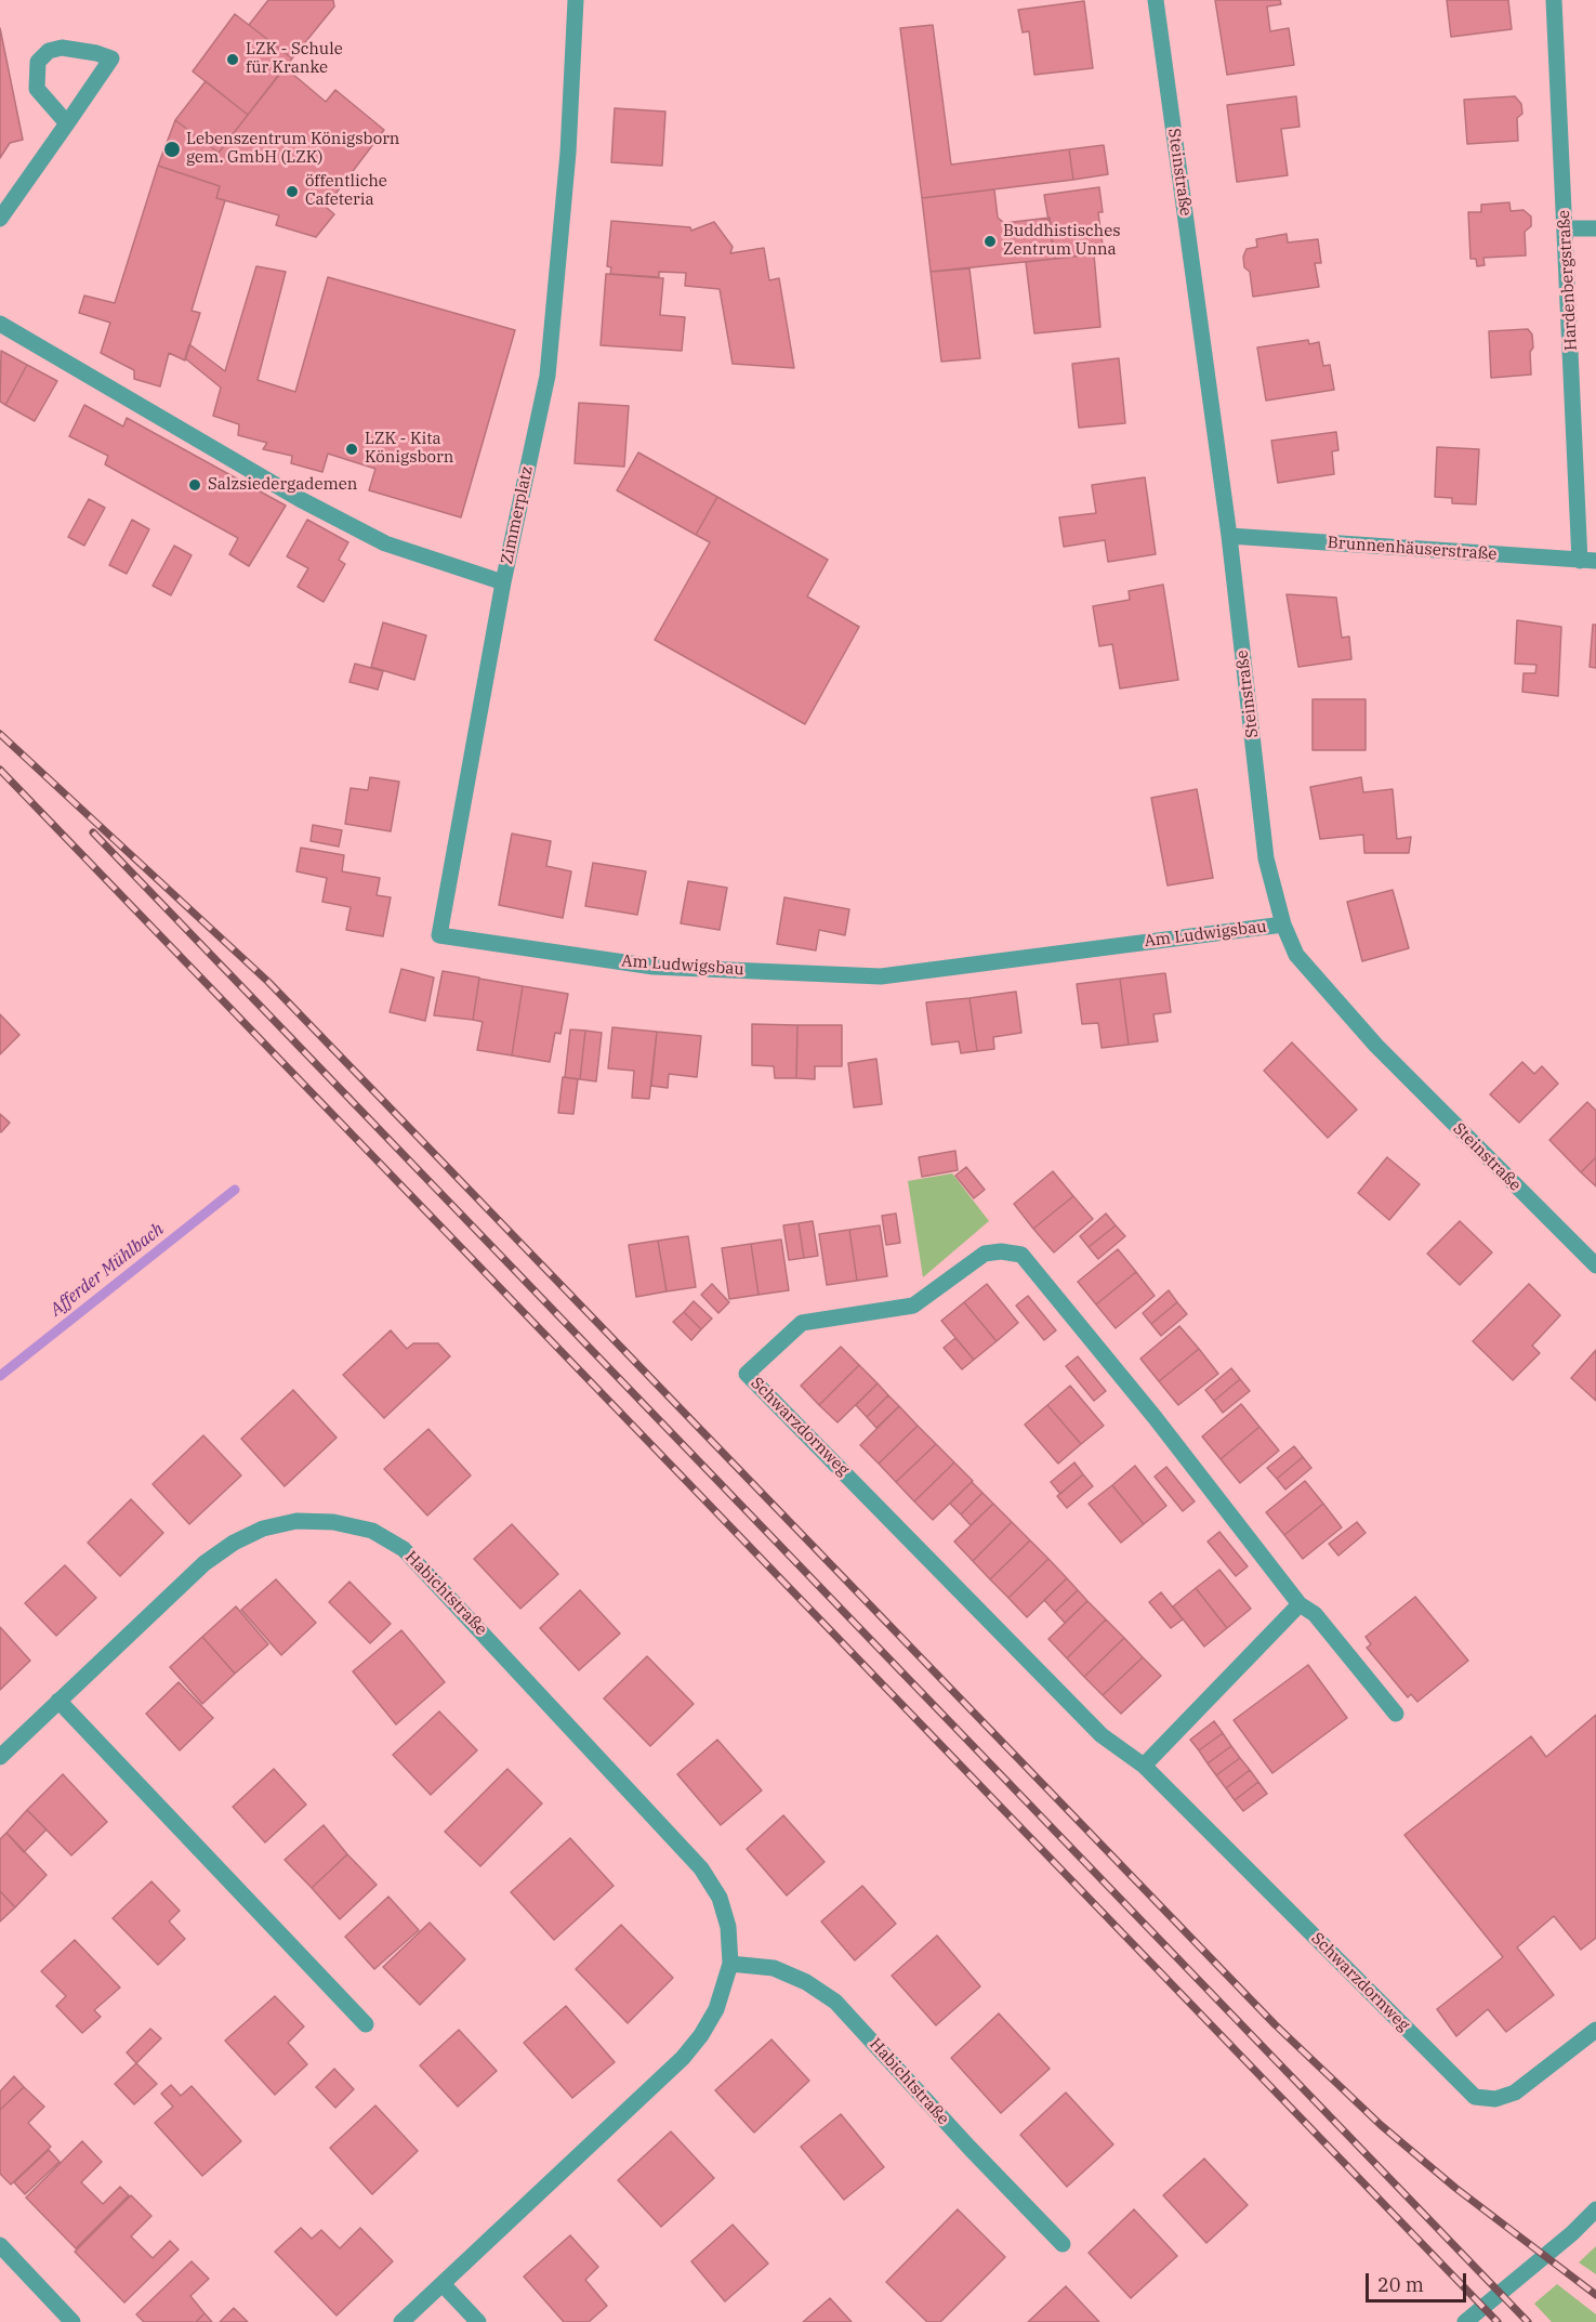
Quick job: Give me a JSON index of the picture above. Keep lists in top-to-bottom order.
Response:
{
  "streets": {
    "street": [
      "Steinstraße",
      "Hardenbergstraße",
      "Zimmerplatz",
      "Brunnenhäuserstraße",
      "Am Ludwigsbau",
      "Schwarzdornweg",
      "Habichtstraße"
    ]
  },
  "crossings": [
    ["Steinstraße", "Brunnenhäuserstraße"],
    ["Steinstraße", "Am Ludwigsbau"],
    ["Hardenbergstraße", "Brunnenhäuserstraße"],
    ["Zimmerplatz", "Am Ludwigsbau"]
  ],
  "water": ["Afferder Mühlbach"],
  "places": [
    "LZK - Schule für Kranke",
    "Lebenszentrum Königsborn gem. GmbH (LZK)",
    "öffentliche Cafeteria",
    "Buddhistisches Zentrum Unna",
    "LZK - Kita Königsborn",
    "Salzsiedergademen"
  ],
  "scale_bar": "20 m"
}
